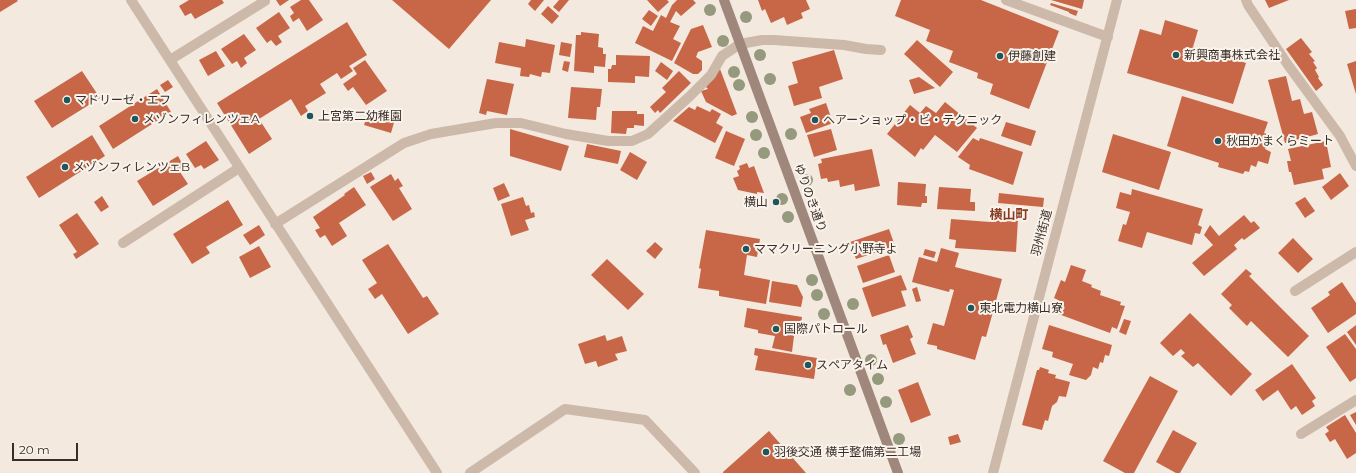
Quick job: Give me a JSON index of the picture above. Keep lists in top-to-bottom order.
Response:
{
  "streets": {
    "street": ["ゆりのき通り", "羽州街道"]
  },
  "districts": ["横山町"],
  "places": [
    "新興商事株式会社",
    "伊藤創建",
    "マドリーゼ・エフ",
    "上宮第二幼稚園",
    "メゾンフィレンツェA",
    "ヘアーショップ・ビ・テクニック",
    "秋田かまくらミート",
    "メゾンフィレンツェB",
    "横山",
    "ママクリーニング小野寺よ",
    "東北電力横山寮",
    "国際パトロール",
    "スペアタイム",
    "羽後交通 横手整備第二工場"
  ],
  "scale_bar": "20 m"
}
